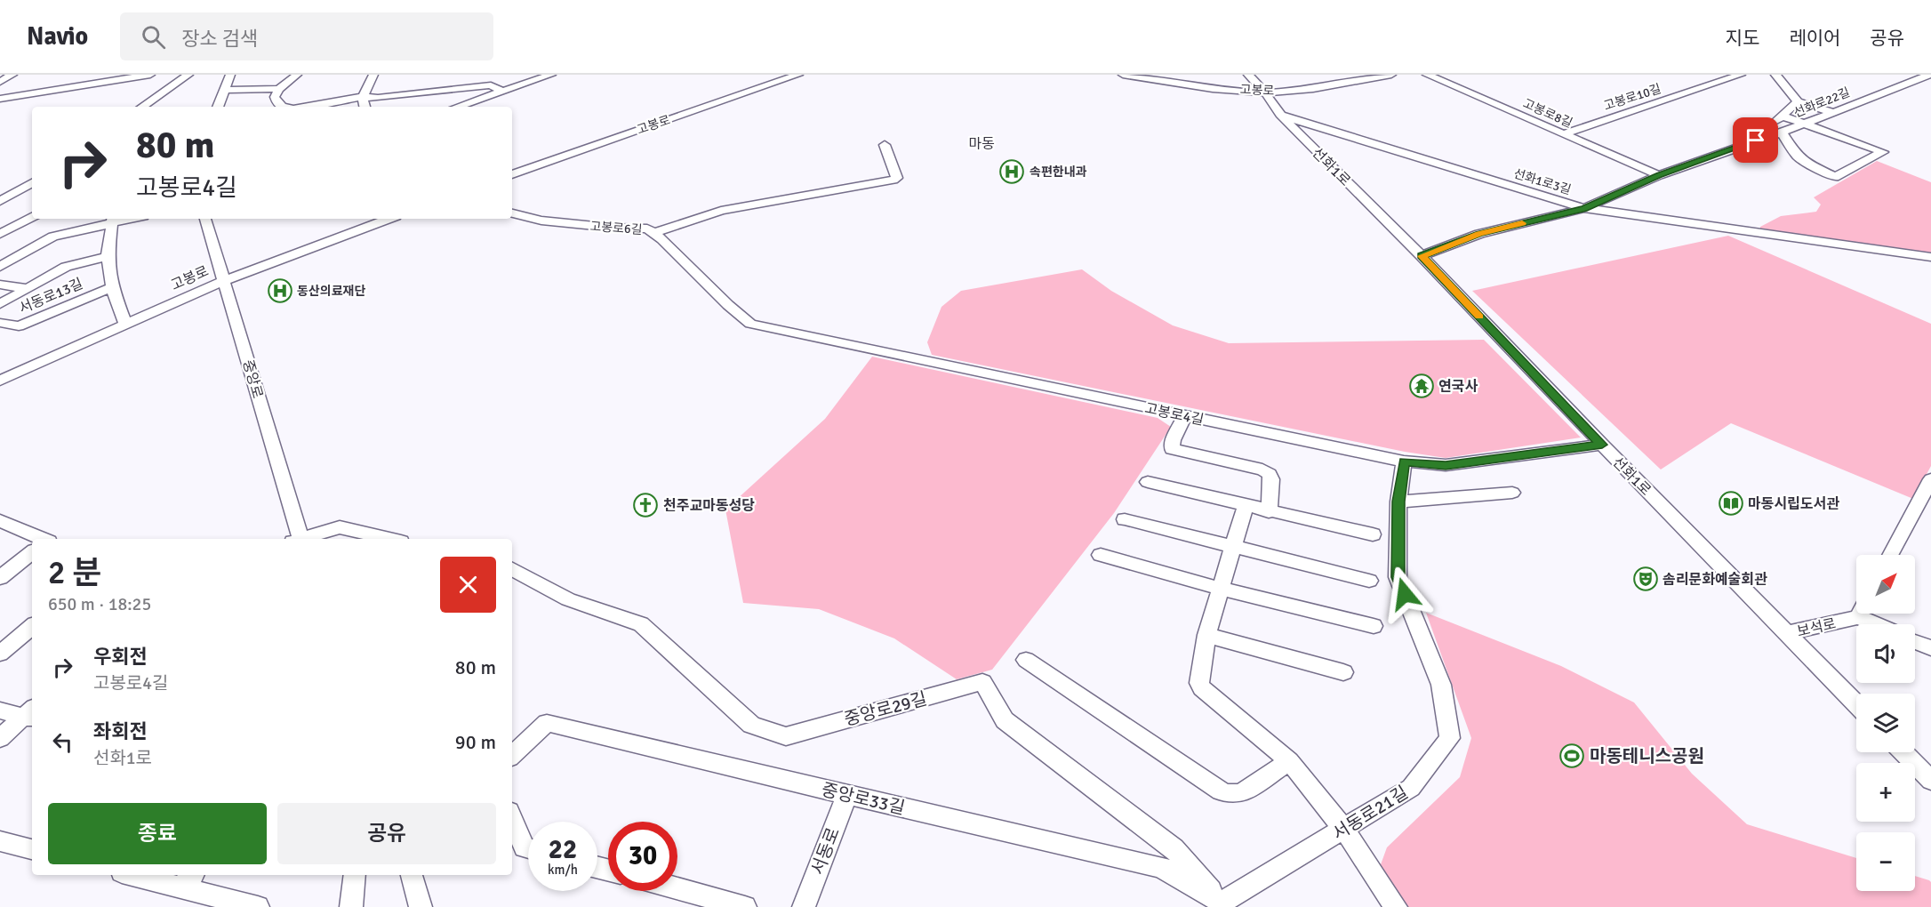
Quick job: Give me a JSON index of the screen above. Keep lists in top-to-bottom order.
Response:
{
  "streets": {
    "street": [
      "고봉로",
      "고봉로10길",
      "선화로22길",
      "고봉로8길",
      "선화1로",
      "선화1로3길",
      "고봉로6길",
      "서동로13길",
      "중앙로",
      "고봉로4길",
      "보석로",
      "중앙로29길",
      "중앙로33길",
      "서동로21길",
      "서동로"
    ]
  },
  "crossings": [
    ["고봉로", "선화1로"],
    ["고봉로", "중앙로"],
    ["고봉로10길", "고봉로8길"],
    ["선화로22길", "고봉로8길"],
    ["선화로22길", "선화1로"],
    ["선화로22길", "선화1로3길"],
    ["선화1로", "선화1로3길"],
    ["선화1로", "고봉로4길"],
    ["선화1로", "보석로"],
    ["고봉로6길", "고봉로4길"],
    ["고봉로4길", "서동로21길"],
    ["중앙로29길", "중앙로33길"],
    ["중앙로29길", "서동로21길"],
    ["중앙로33길", "서동로21길"],
    ["중앙로33길", "서동로"]
  ],
  "districts": ["마동"],
  "places": {
    "hospital": ["속편한내과", "동산의료재단"],
    "temple": ["연국사"],
    "library": ["마동시립도서관"],
    "church": ["천주교마동성당"],
    "theatre": ["솜리문화예술회관"],
    "sports": ["마동테니스공원"]
  },
  "north": "top right",
  "page": {
    "header": "Navio",
    "search": "장소 검색",
    "nav": ["지도", "레이어", "공유"],
    "turn": ["80 m", "고봉로4길"],
    "heading": ["2 분", "650 m · 18:25"],
    "map_buttons": ["+", "−"],
    "list": [
      {
        "name": "우회전",
        "note": "고봉로4길",
        "value": "80 m"
      },
      {
        "name": "좌회전",
        "note": "선화1로",
        "value": "90 m"
      }
    ],
    "buttons": ["종료", "공유"],
    "speed": "22 km/h",
    "limit": "30"
  }
}
